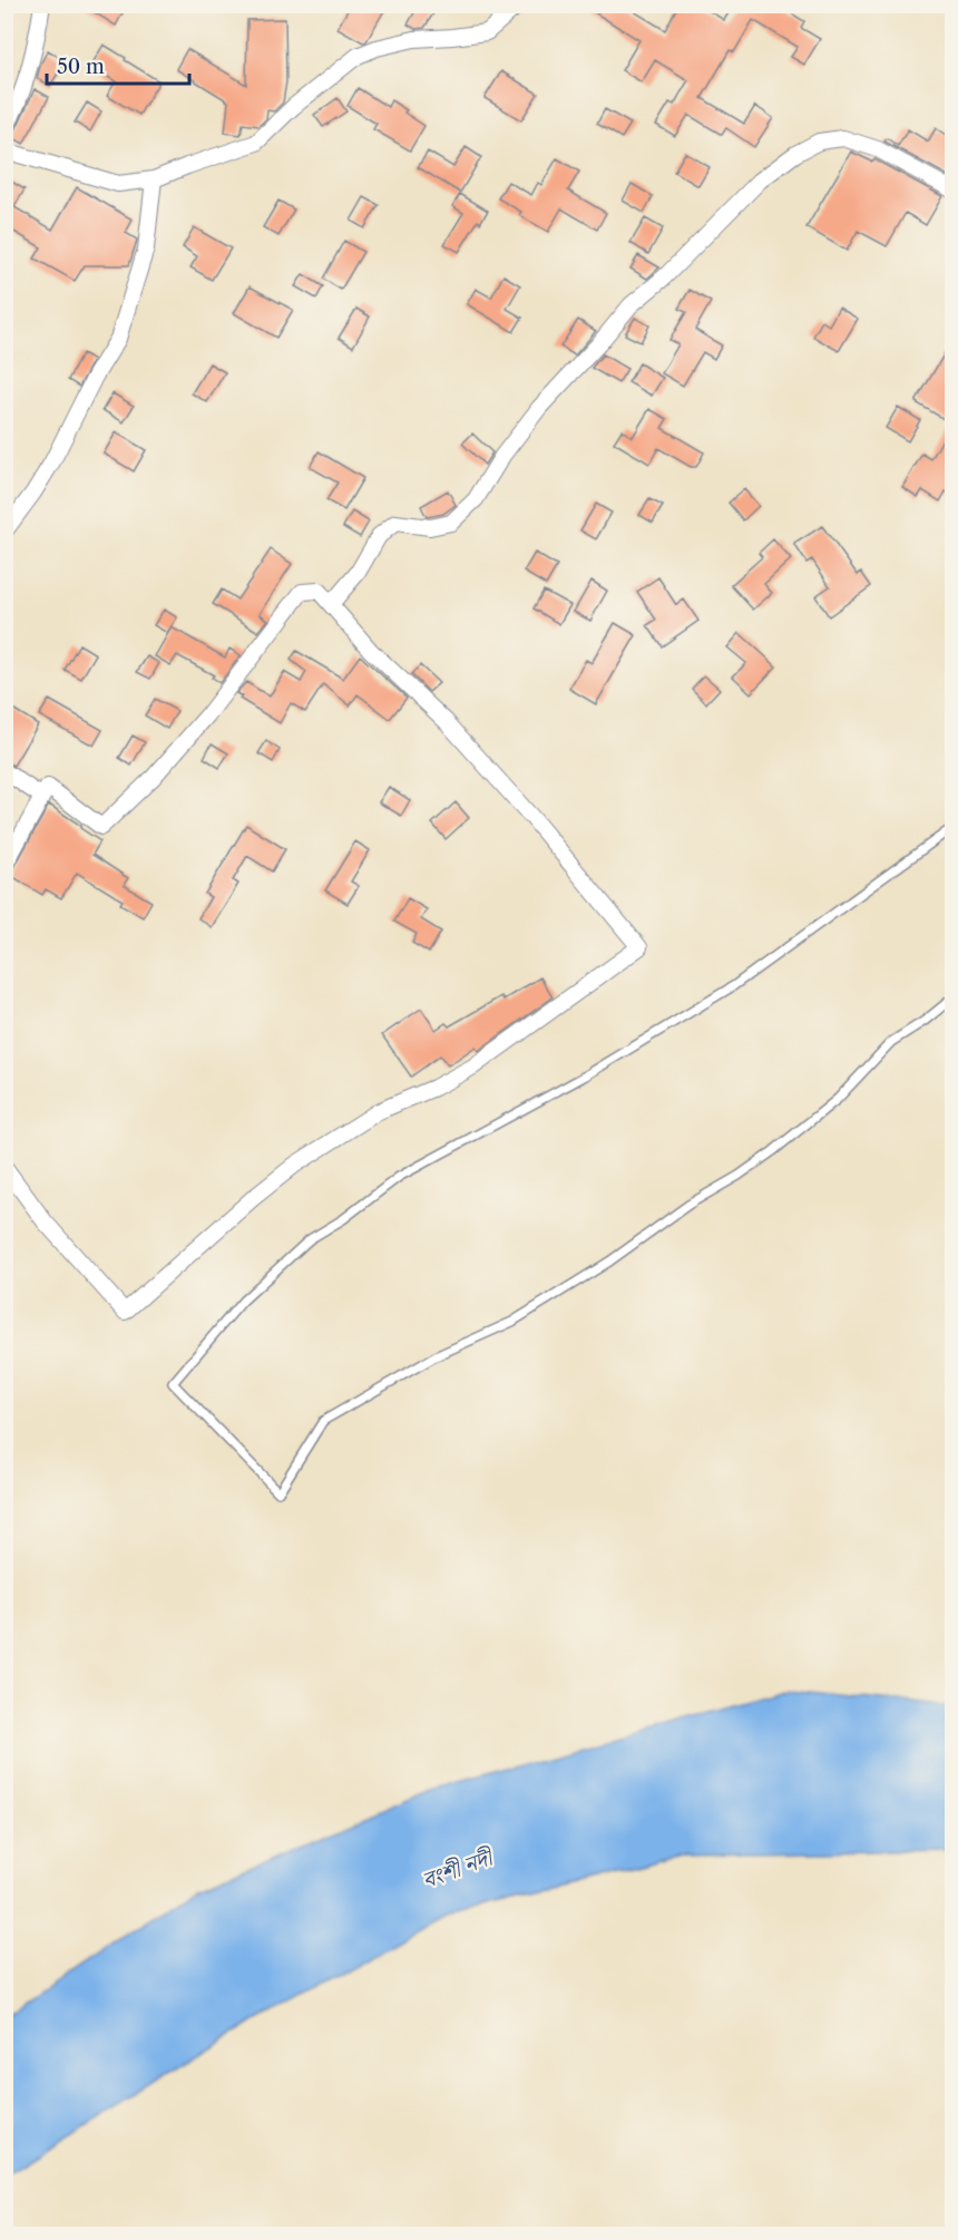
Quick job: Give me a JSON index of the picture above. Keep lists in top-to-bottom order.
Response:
{
  "water": ["বংশী নদী"],
  "scale_bar": "50 m"
}
